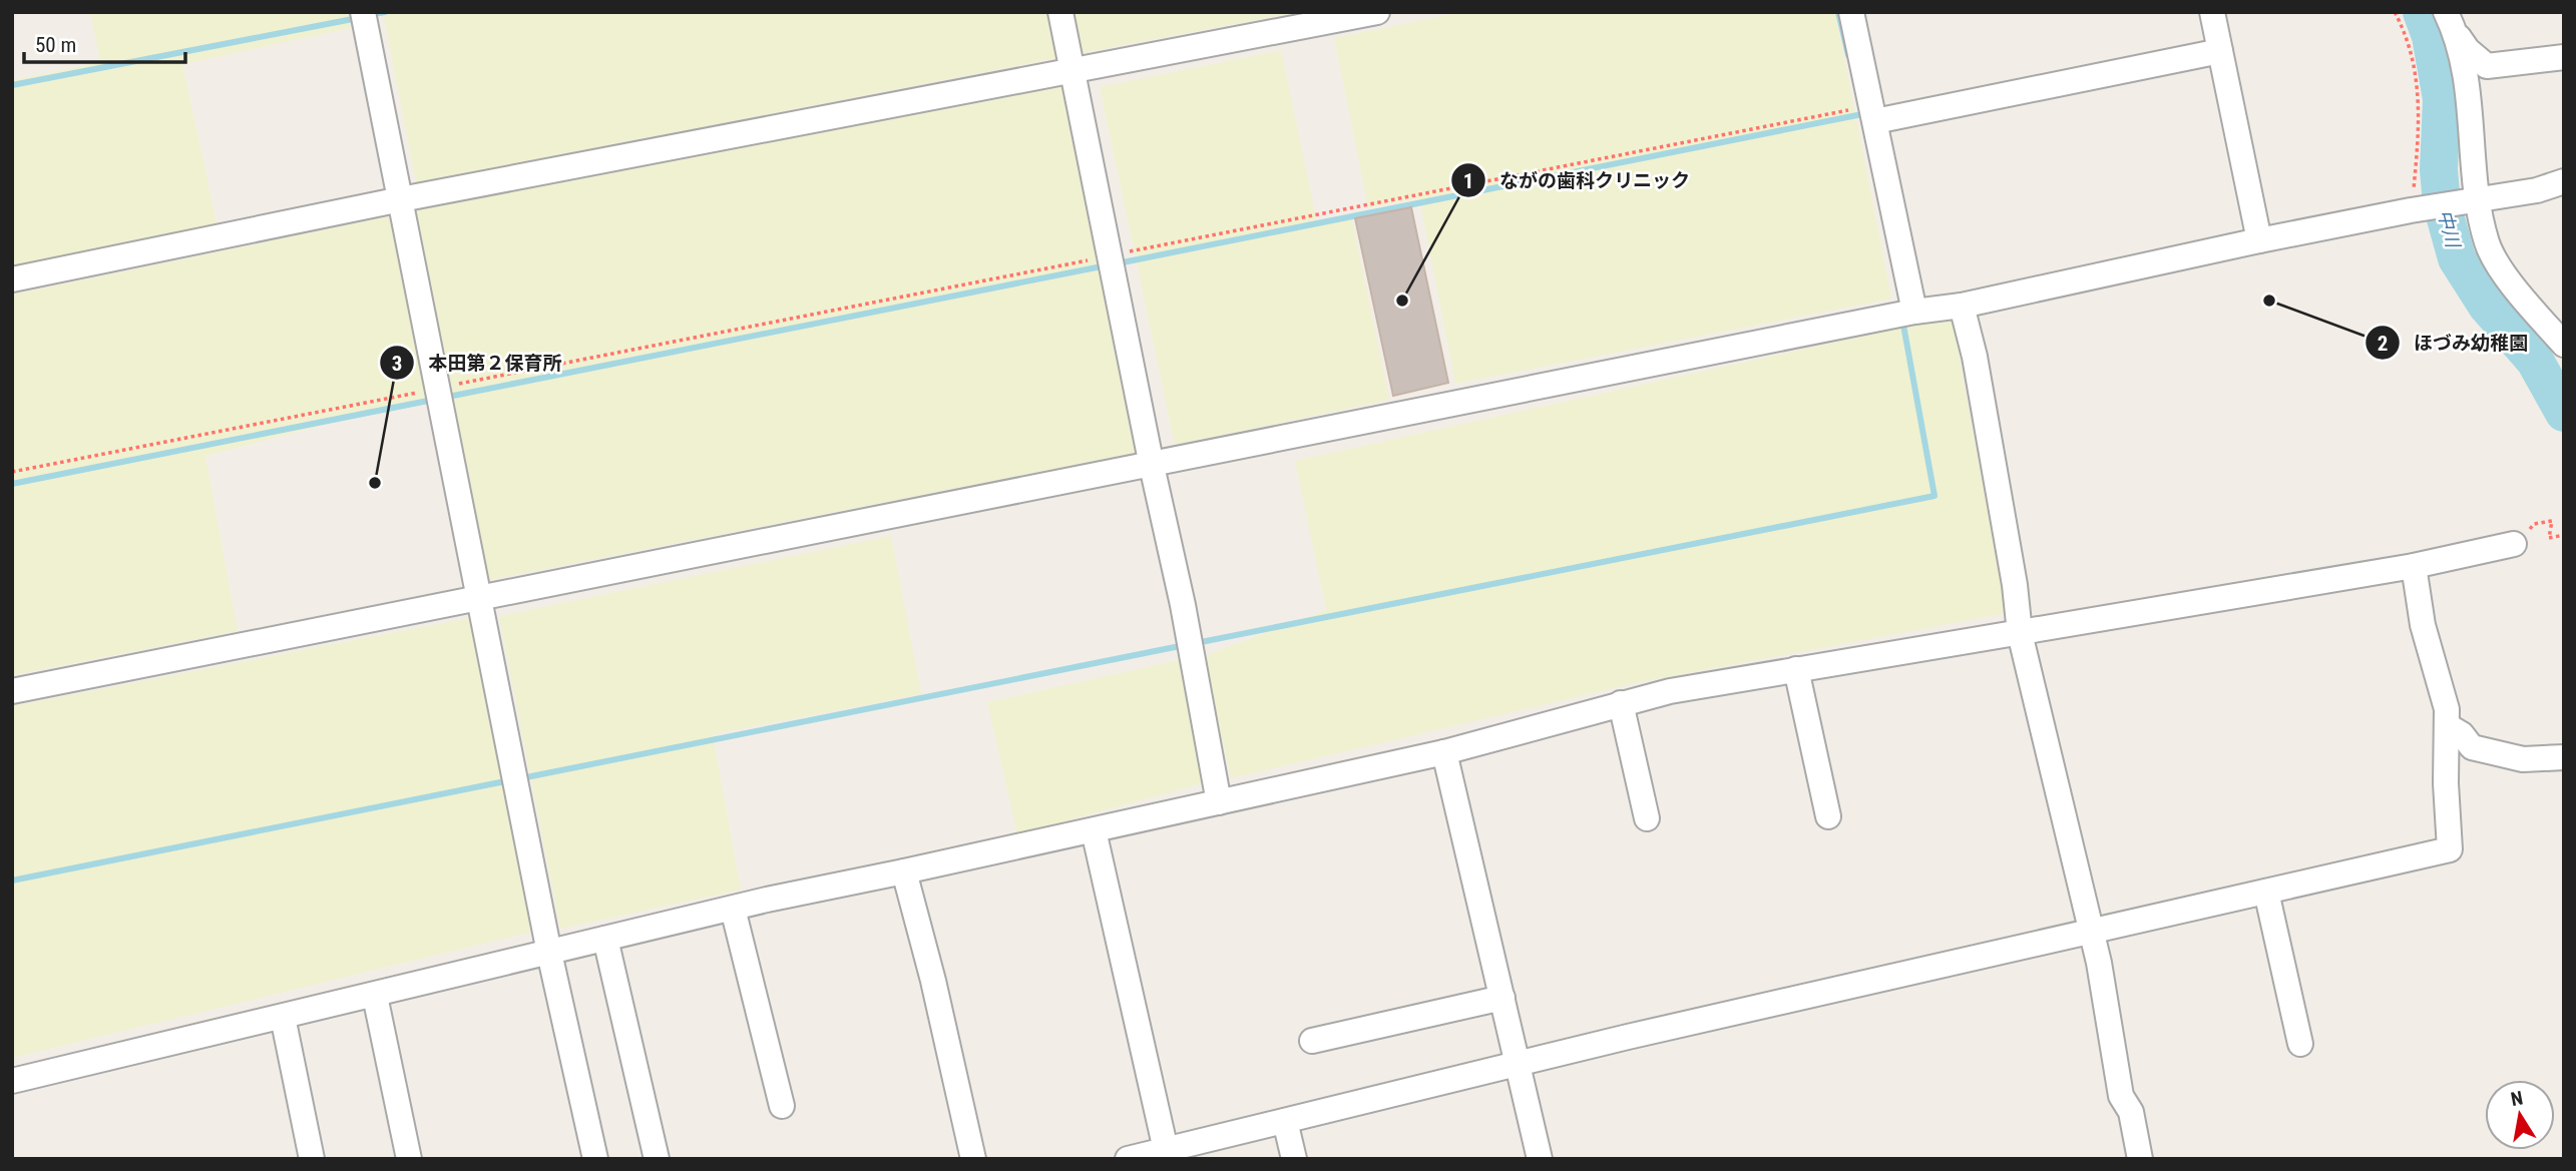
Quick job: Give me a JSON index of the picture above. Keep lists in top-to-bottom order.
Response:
{
  "water": ["中川"],
  "places": ["ながの歯科クリニック", "ほづみ幼稚園", "本田第２保育所"],
  "scale_bar": "50 m",
  "north": "top"
}
